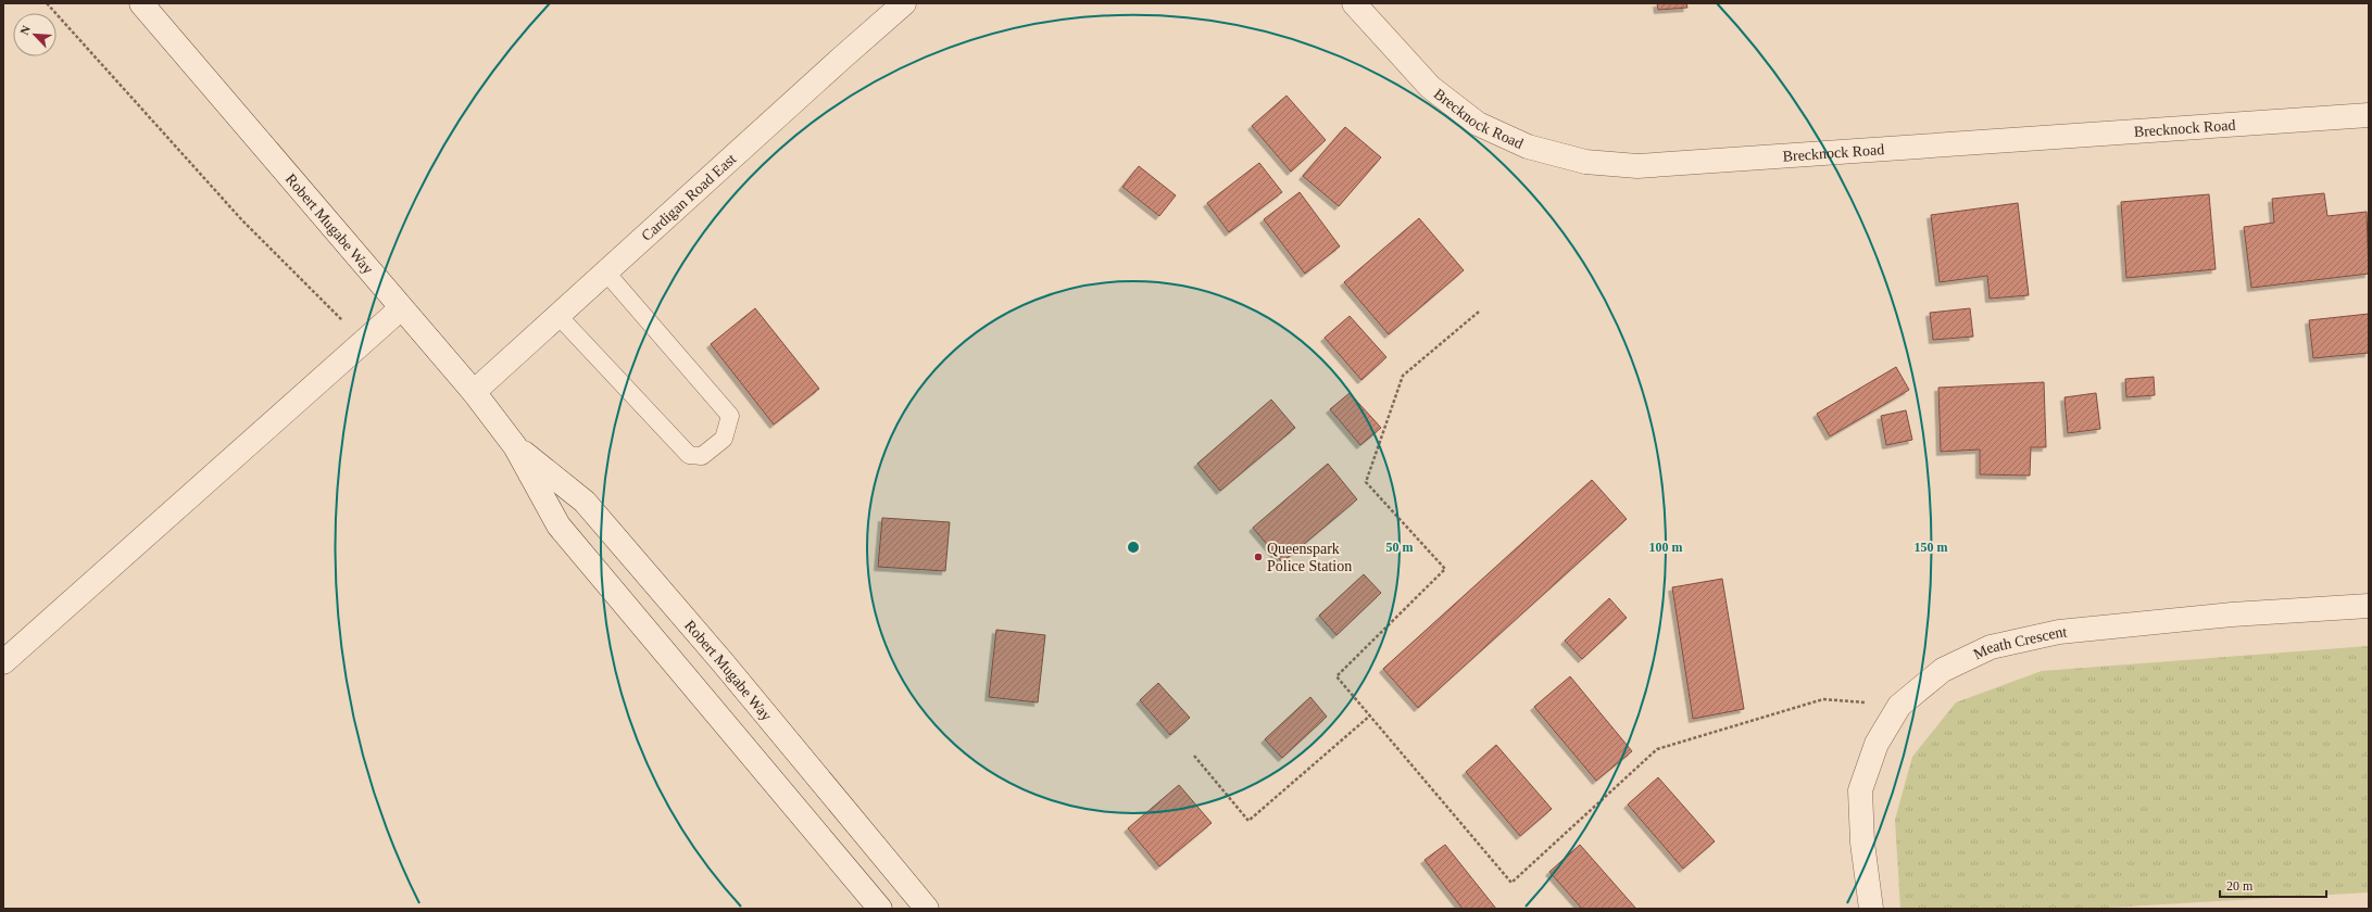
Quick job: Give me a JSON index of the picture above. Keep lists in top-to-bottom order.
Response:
{
  "streets": {
    "street": [
      "Brecknock Road",
      "Cardigan Road East",
      "Robert Mugabe Way",
      "Meath Crescent"
    ]
  },
  "crossings": [
    ["Cardigan Road East", "Robert Mugabe Way"]
  ],
  "places": ["Queenspark Police Station"],
  "scale_bar": "20 m",
  "north": "top left",
  "rings": ["50 m", "100 m", "150 m"]
}
